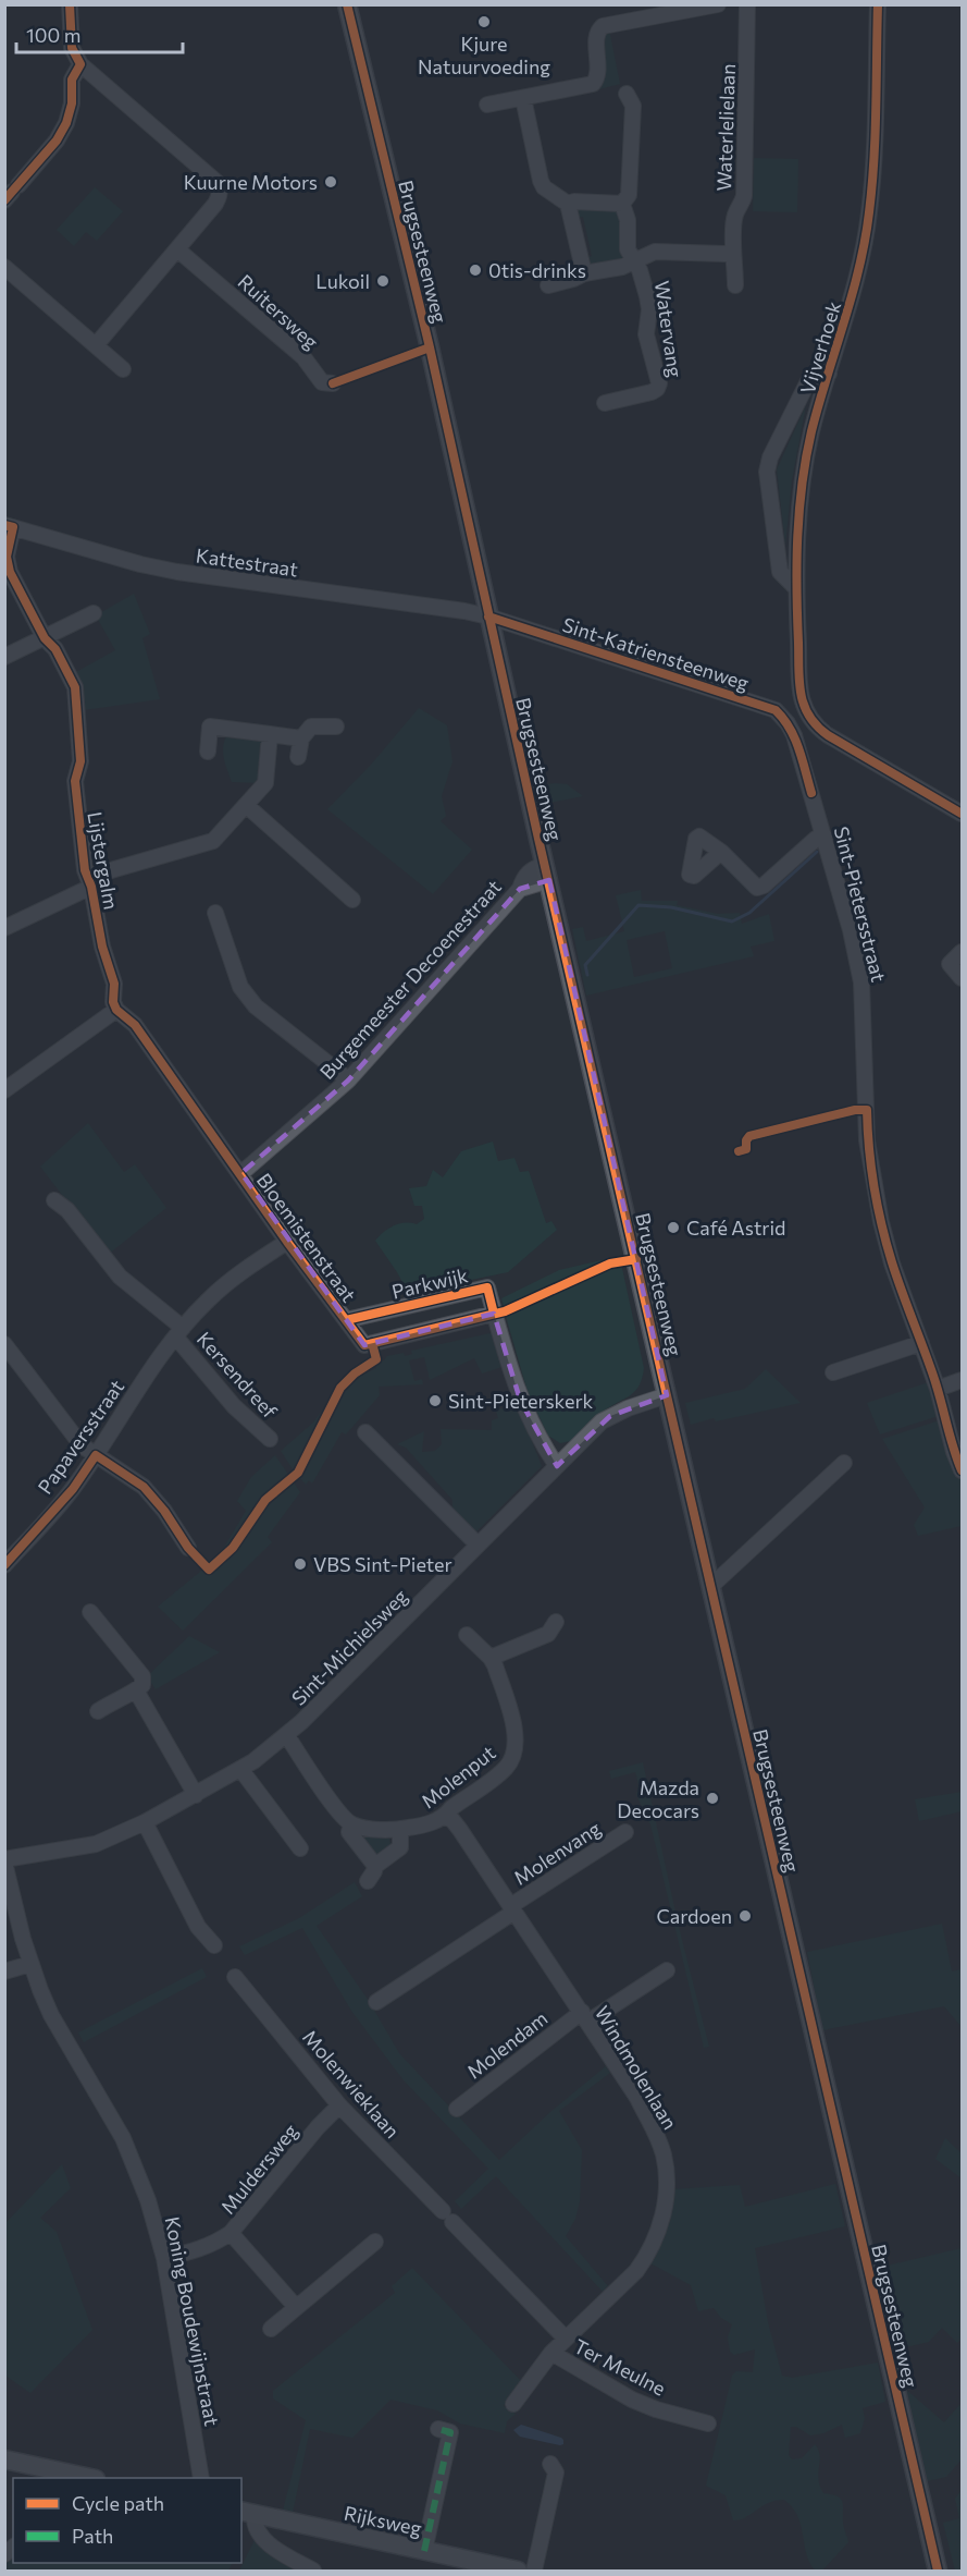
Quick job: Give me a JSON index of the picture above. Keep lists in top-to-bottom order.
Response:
{
  "streets": {
    "main road": ["Brugsesteenweg", "Rijksweg"],
    "street": [
      "Waterlelielaan",
      "Ruitersweg",
      "Watervang",
      "Vijverhoek",
      "Kattestraat",
      "Sint-Katriensteenweg",
      "Lijstergalm",
      "Sint-Pietersstraat",
      "Burgemeester Decoenestraat",
      "Bloemistenstraat",
      "Parkwijk",
      "Kersendreef",
      "Papaversstraat",
      "Sint-Michielsweg",
      "Molenput",
      "Molenvang",
      "Molendam",
      "Windmolenlaan",
      "Molenwieklaan",
      "Muldersweg",
      "Koning Boudewijnstraat",
      "Ter Meulne"
    ]
  },
  "crossings": [
    ["Brugsesteenweg", "Kattestraat"],
    ["Brugsesteenweg", "Sint-Katriensteenweg"],
    ["Brugsesteenweg", "Burgemeester Decoenestraat"],
    ["Brugsesteenweg", "Sint-Michielsweg"],
    ["Kattestraat", "Sint-Katriensteenweg"],
    ["Kattestraat", "Lijstergalm"],
    ["Burgemeester Decoenestraat", "Bloemistenstraat"],
    ["Bloemistenstraat", "Parkwijk"],
    ["Bloemistenstraat", "Papaversstraat"],
    ["Parkwijk", "Sint-Michielsweg"],
    ["Kersendreef", "Papaversstraat"],
    ["Sint-Michielsweg", "Koning Boudewijnstraat"],
    ["Molenput", "Windmolenlaan"],
    ["Molenvang", "Windmolenlaan"],
    ["Molendam", "Windmolenlaan"],
    ["Windmolenlaan", "Molenwieklaan"],
    ["Windmolenlaan", "Ter Meulne"],
    ["Molenwieklaan", "Muldersweg"],
    ["Muldersweg", "Koning Boudewijnstraat"]
  ],
  "places": [
    "Kjure Natuurvoeding",
    "Kuurne Motors",
    "0tis-drinks",
    "Lukoil",
    "Café Astrid",
    "Sint-Pieterskerk",
    "VBS Sint-Pieter",
    "Mazda Decocars",
    "Cardoen"
  ],
  "legend": ["Cycle path", "Path"],
  "scale_bar": "100 m"
}
